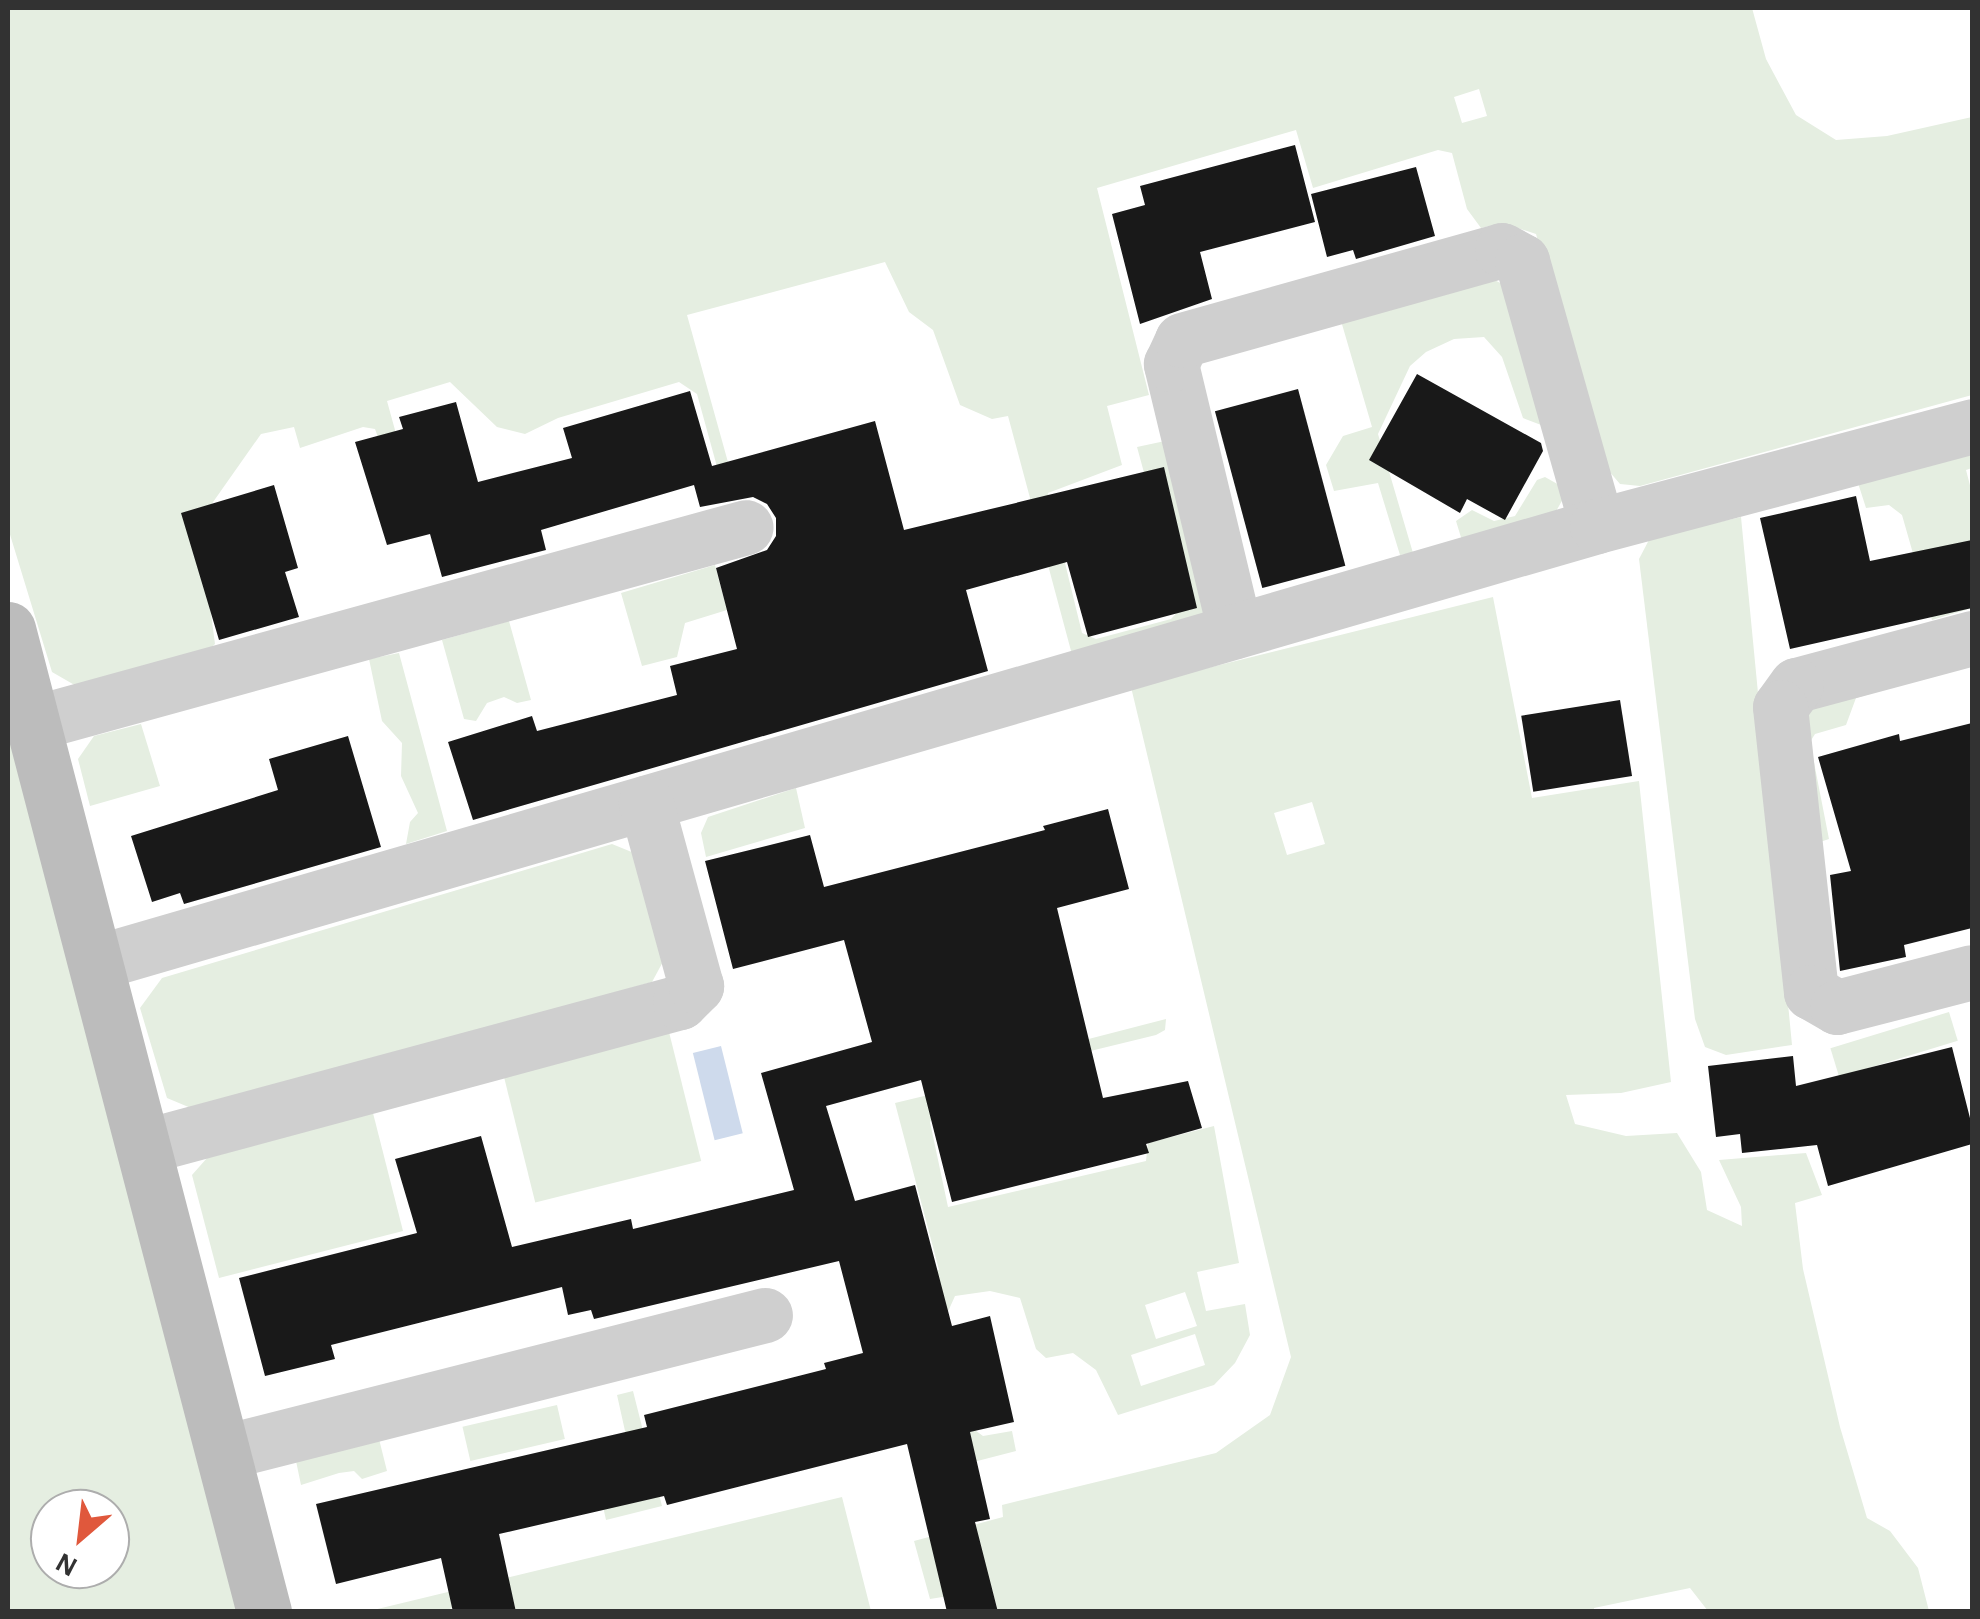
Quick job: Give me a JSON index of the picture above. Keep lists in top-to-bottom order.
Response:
{
  "north": "bottom left"
}
